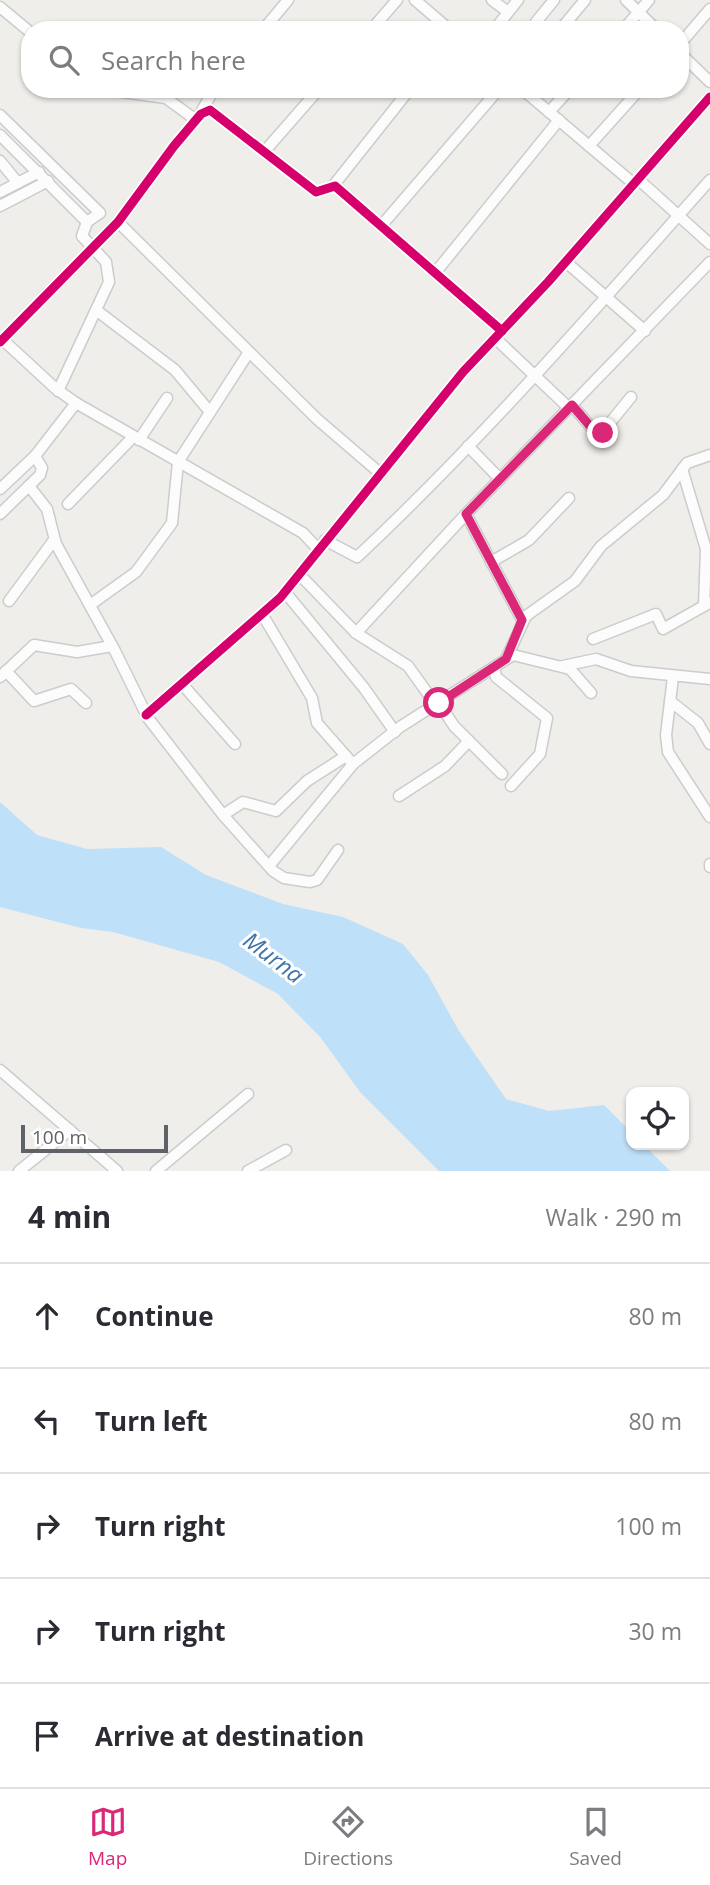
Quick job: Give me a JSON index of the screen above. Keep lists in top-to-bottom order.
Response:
{
  "water": ["Murna"],
  "scale_bar": "100 m",
  "page": {
    "search": "Search here",
    "scale": "100 m",
    "heading": ["4 min", "Walk · 290 m"],
    "list": [
      ["Continue", "80 m"],
      ["Turn left", "80 m"],
      ["Turn right", "100 m"],
      ["Turn right", "30 m"],
      "Arrive at destination"
    ],
    "nav": ["Map", "Directions", "Saved"]
  }
}
